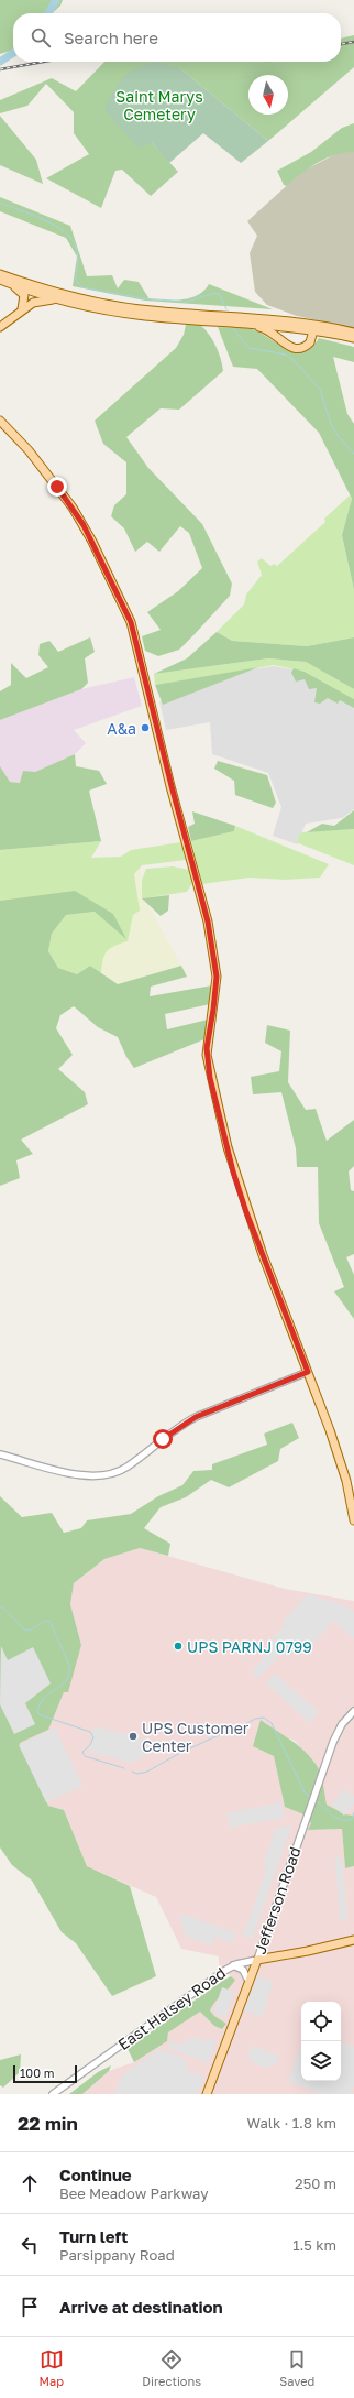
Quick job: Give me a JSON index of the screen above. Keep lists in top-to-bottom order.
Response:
{
  "streets": {
    "main road": ["Jefferson Road", "East Halsey Road"]
  },
  "crossings": [
    ["Jefferson Road", "East Halsey Road"]
  ],
  "parks": ["Saint Marys Cemetery"],
  "places": ["A&a", "UPS PARNJ 0799", "UPS Customer Center"],
  "scale_bar": "100 m",
  "north": "bottom",
  "page": {
    "search": "Search here",
    "scale": "100 m",
    "heading": ["22 min", "Walk · 1.8 km"],
    "list": [
      ["Continue", "Bee Meadow Parkway", "250 m"],
      ["Turn left", "Parsippany Road", "1.5 km"],
      "Arrive at destination"
    ],
    "nav": ["Map", "Directions", "Saved"]
  }
}
